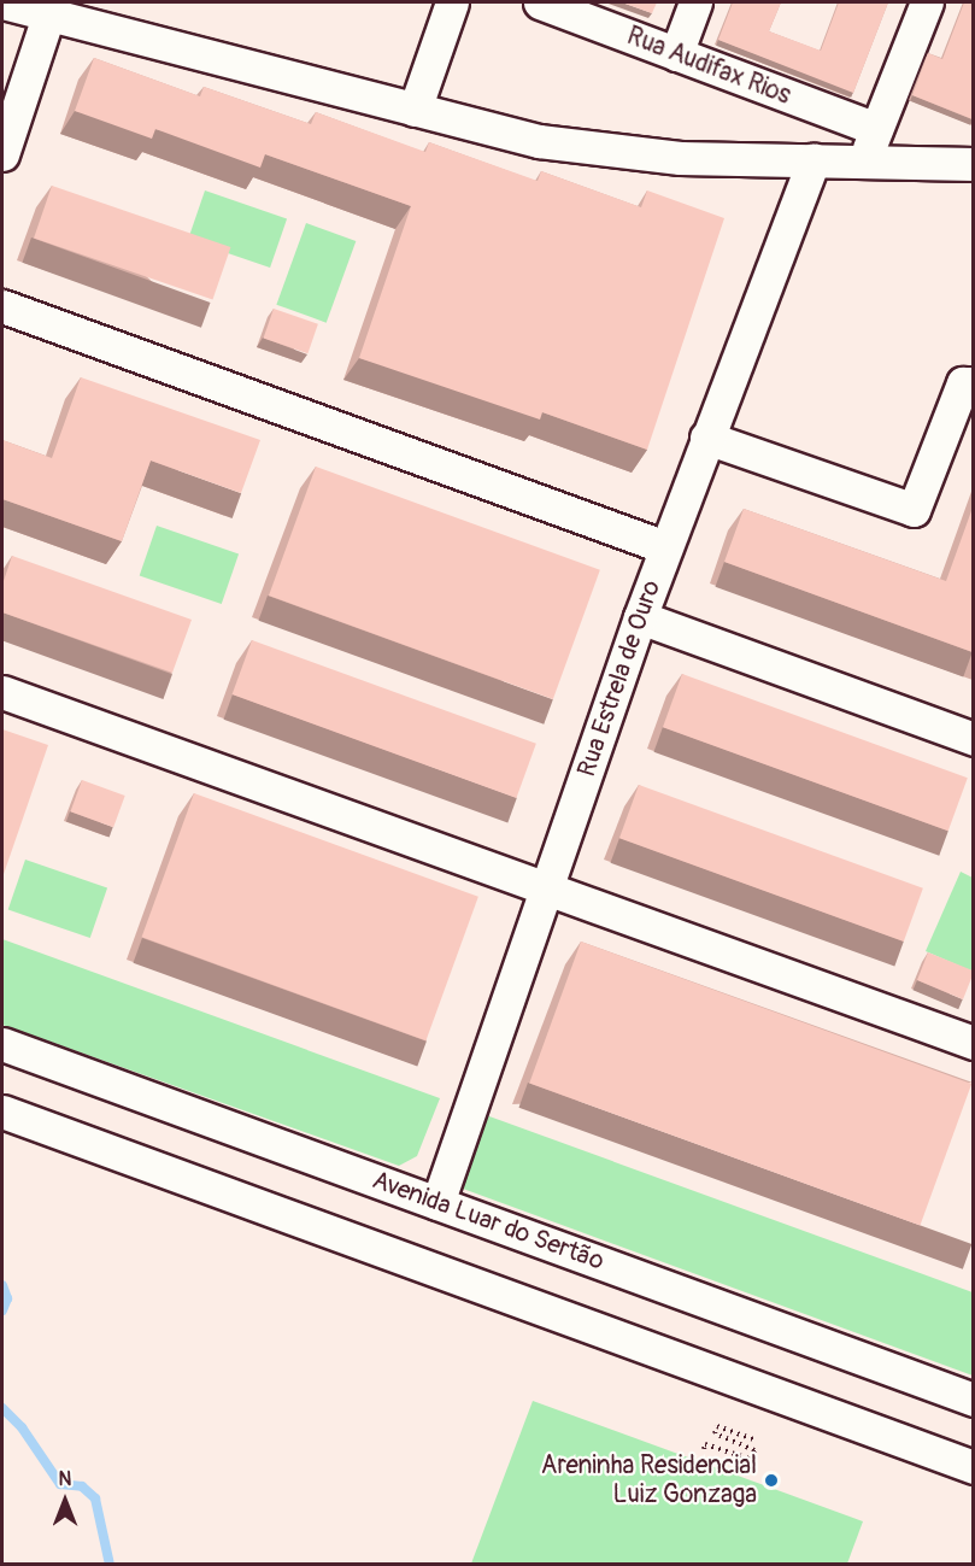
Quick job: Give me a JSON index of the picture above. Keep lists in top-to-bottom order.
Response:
{
  "streets": {
    "street": ["Rua Audifax Rios", "Rua Estrela de Ouro", "Avenida Luar do Sertão"]
  },
  "crossings": [
    ["Rua Estrela de Ouro", "Avenida Luar do Sertão"]
  ],
  "places": ["Areninha Residencial Luiz Gonzaga"],
  "north": "top"
}
